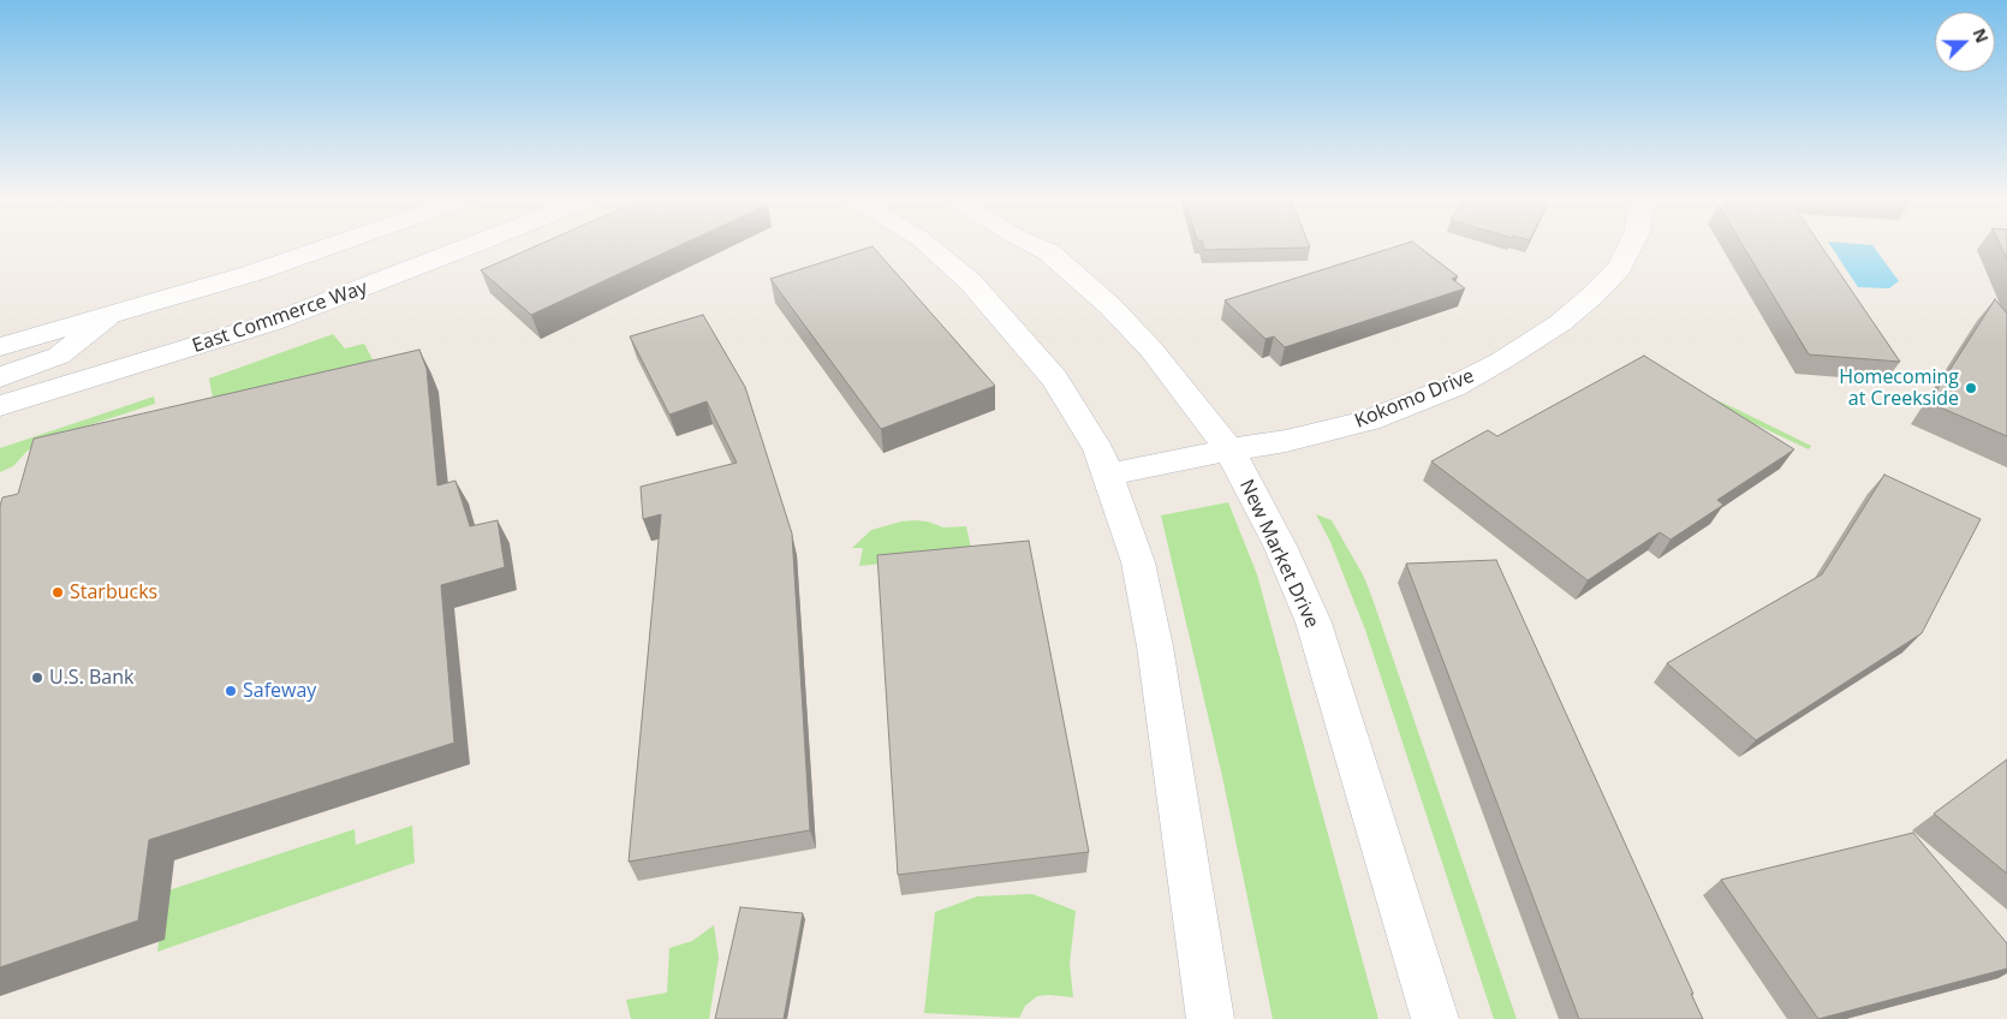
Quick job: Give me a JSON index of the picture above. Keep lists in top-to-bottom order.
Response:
{
  "streets": {
    "street": ["East Commerce Way", "Kokomo Drive", "New Market Drive"]
  },
  "crossings": [
    ["Kokomo Drive", "New Market Drive"]
  ],
  "places": [
    "Homecoming at Creekside",
    "Starbucks",
    "U.S. Bank",
    "Safeway"
  ],
  "north": "right"
}
